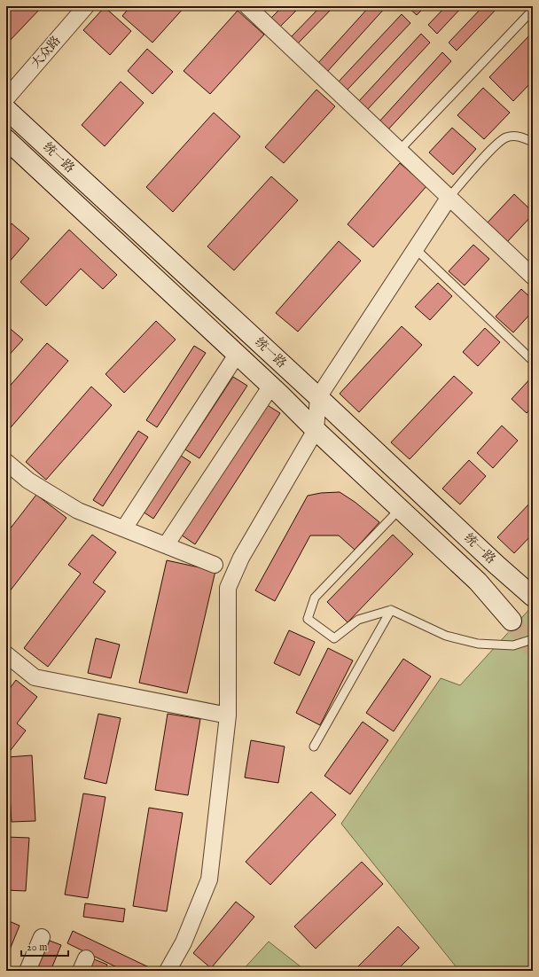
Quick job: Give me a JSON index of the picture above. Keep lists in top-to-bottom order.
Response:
{
  "streets": {
    "main road": ["统一路"],
    "street": ["大众路"]
  },
  "scale_bar": "20 m"
}
